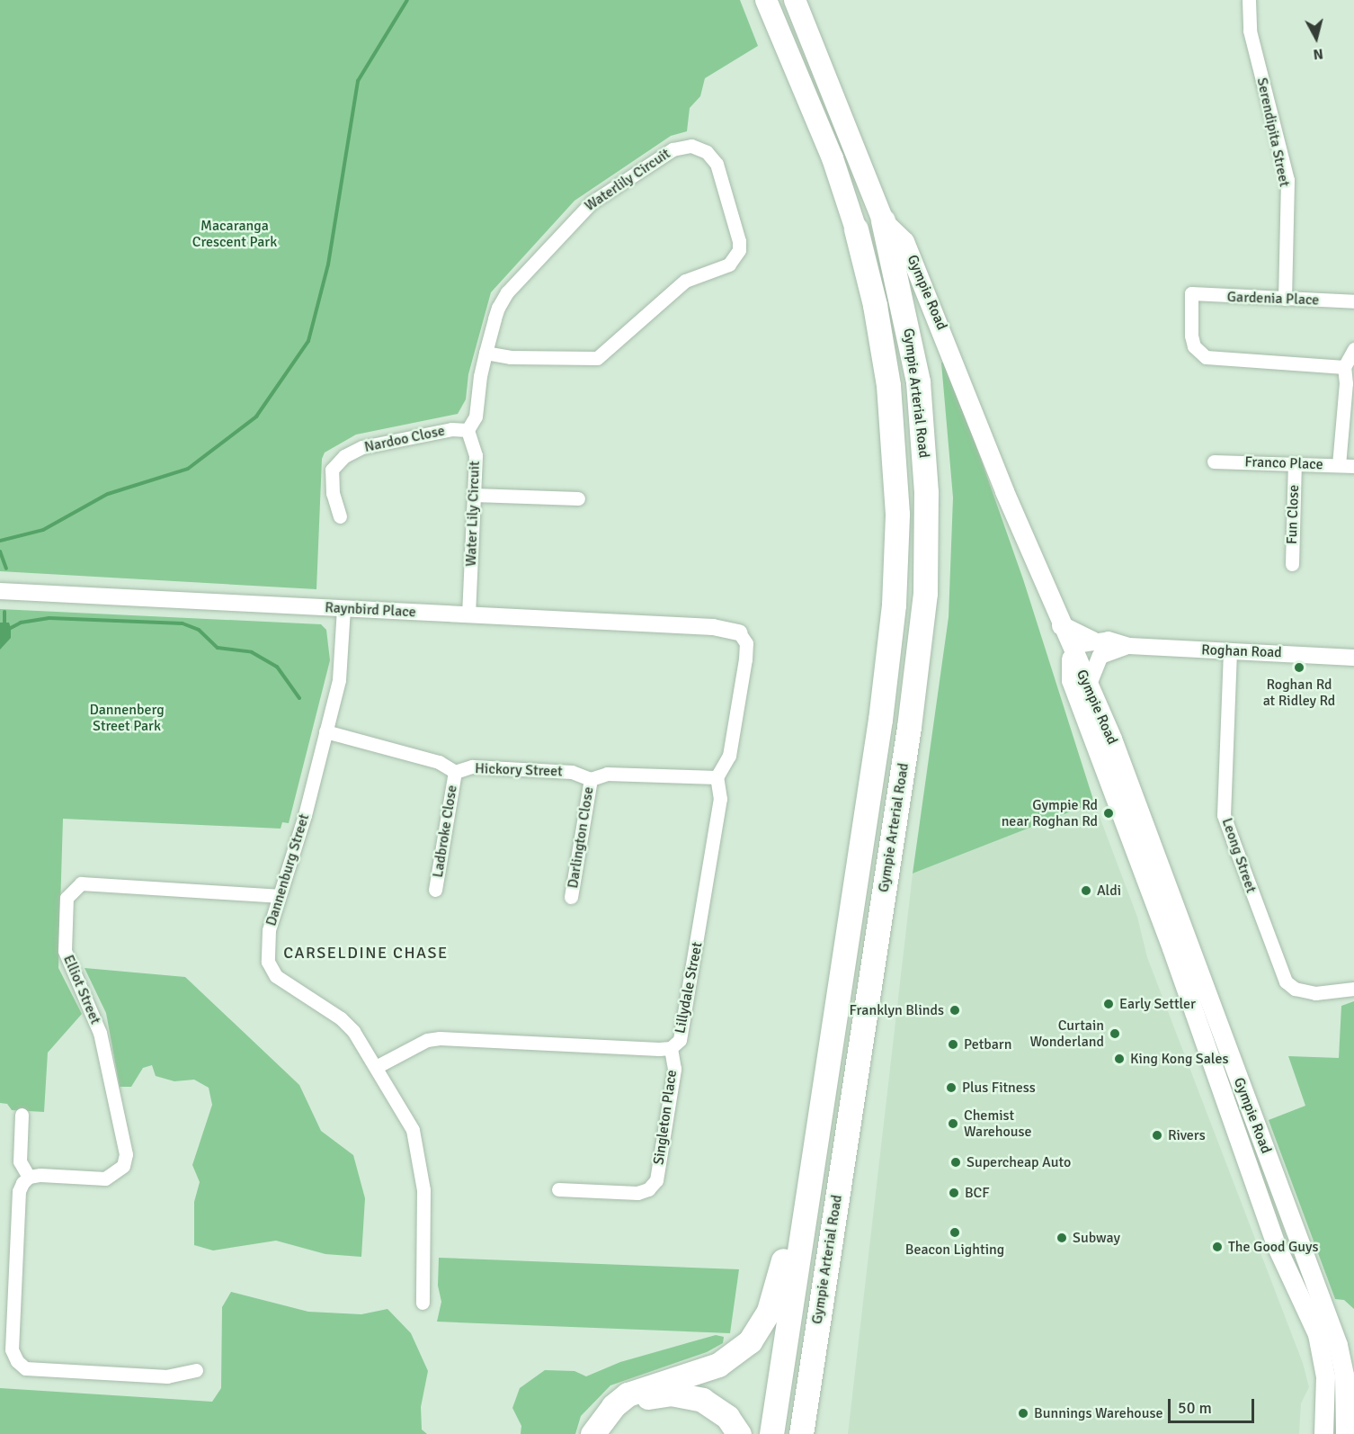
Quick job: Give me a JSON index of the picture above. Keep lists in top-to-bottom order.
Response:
{
  "streets": {
    "highway": ["Gympie Road", "Gympie Arterial Road"],
    "street": [
      "Serendipita Street",
      "Waterlily Circuit",
      "Gardenia Place",
      "Nardoo Close",
      "Franco Place",
      "Water Lily Circuit",
      "Fun Close",
      "Raynbird Place",
      "Roghan Road",
      "Hickory Street",
      "Ladbroke Close",
      "Darlington Close",
      "Leong Street",
      "Dannenburg Street",
      "Lillydale Street",
      "Elliot Street",
      "Singleton Place"
    ]
  },
  "crossings": [
    ["Serendipita Street", "Gardenia Place"],
    ["Gympie Road", "Gympie Arterial Road"],
    ["Gympie Road", "Roghan Road"],
    ["Nardoo Close", "Water Lily Circuit"],
    ["Franco Place", "Fun Close"],
    ["Water Lily Circuit", "Raynbird Place"],
    ["Raynbird Place", "Dannenburg Street"],
    ["Roghan Road", "Leong Street"],
    ["Hickory Street", "Ladbroke Close"],
    ["Hickory Street", "Darlington Close"],
    ["Hickory Street", "Dannenburg Street"],
    ["Hickory Street", "Lillydale Street"],
    ["Dannenburg Street", "Lillydale Street"],
    ["Dannenburg Street", "Elliot Street"],
    ["Lillydale Street", "Singleton Place"]
  ],
  "districts": ["CARSELDINE CHASE"],
  "parks": ["Macaranga Crescent Park", "Dannenberg Street Park"],
  "places": [
    "Roghan Rd at Ridley Rd",
    "Gympie Rd near Roghan Rd",
    "Aldi",
    "Early Settler",
    "Franklyn Blinds",
    "Curtain Wonderland",
    "Petbarn",
    "King Kong Sales",
    "Plus Fitness",
    "Chemist Warehouse",
    "Rivers",
    "Supercheap Auto",
    "BCF",
    "Beacon Lighting",
    "Subway",
    "The Good Guys",
    "Bunnings Warehouse"
  ],
  "scale_bar": "50 m",
  "north": "bottom"
}
